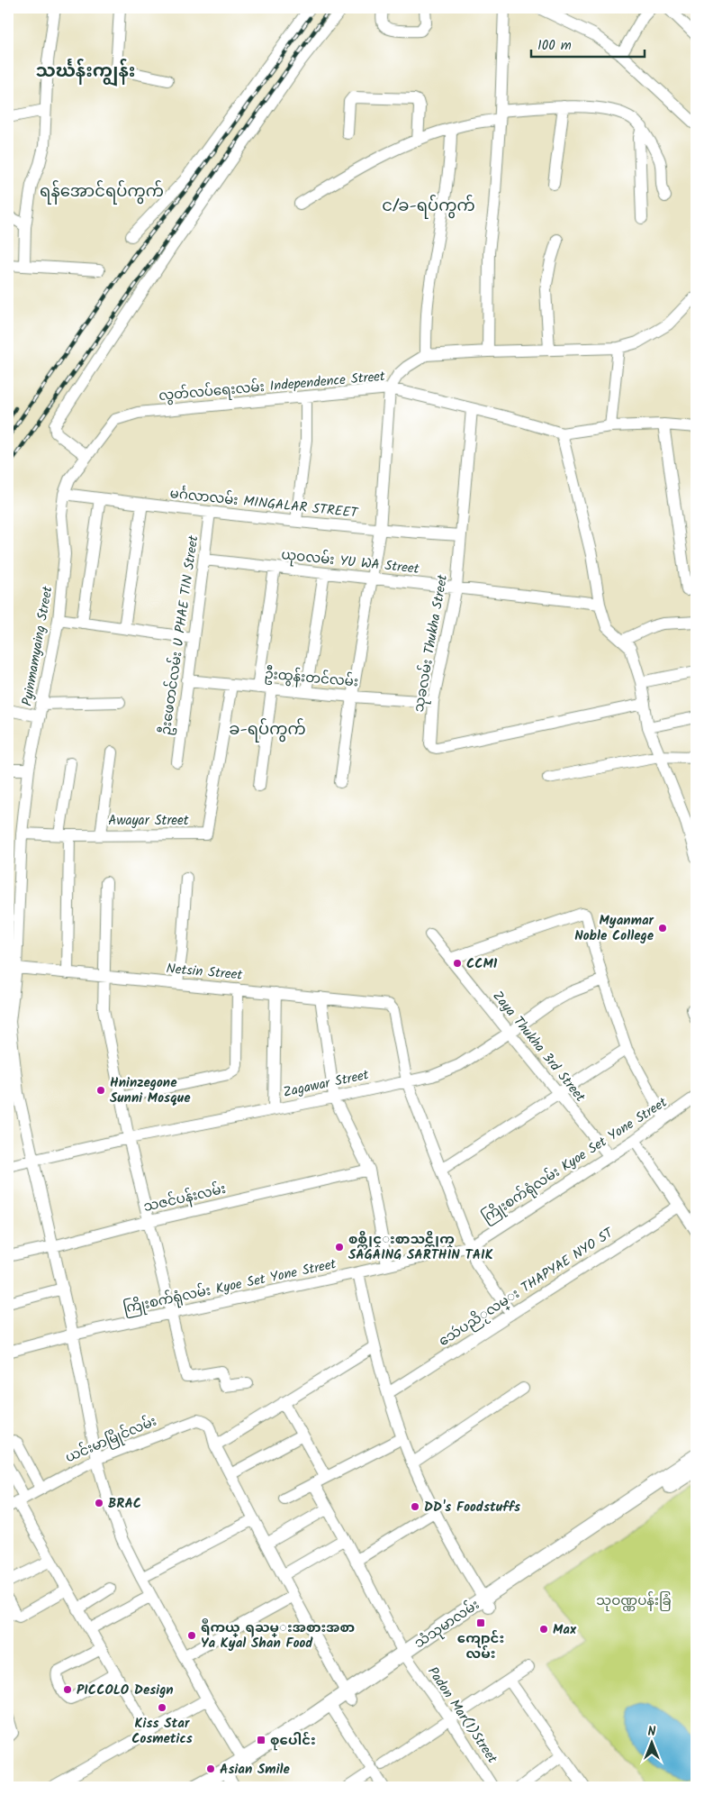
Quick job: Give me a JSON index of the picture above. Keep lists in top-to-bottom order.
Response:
{
  "streets": {
    "main road": ["သံသုမာလမ်း"],
    "street": [
      "လွတ်လပ်ရေးလမ်း Independence Street",
      "မင်္ဂလာလမ်း MINGALAR STREET",
      "ယုဝလမ်း YU WA Street",
      "ဦးဖေတင်လမ်း U PHAE TIN Street",
      "သုခလမ်း Thukha Street",
      "Pyinmamyaing Street",
      "ဦးထွန်းတင်လမ်း",
      "Awayar Street",
      "Netsin Street",
      "Zaya Thukha 3rd Street",
      "Zagawar Street",
      "ကြိုးစက်ရုံလမ်း Kyoe Set Yone Street",
      "သဇင်ပန်းလမ်း",
      "သေဴပညိႂလမ္း THAPYAE NYO ST",
      "ယင်းမာမြိုင်လမ်း",
      "Padon Mar(1)Street"
    ]
  },
  "crossings": [
    ["လွတ်လပ်ရေးလမ်း Independence Street", "သုခလမ်း Thukha Street"],
    ["လွတ်လပ်ရေးလမ်း Independence Street", "Pyinmamyaing Street"],
    ["မင်္ဂလာလမ်း MINGALAR STREET", "ဦးဖေတင်လမ်း U PHAE TIN Street"],
    ["မင်္ဂလာလမ်း MINGALAR STREET", "သုခလမ်း Thukha Street"],
    ["မင်္ဂလာလမ်း MINGALAR STREET", "Pyinmamyaing Street"],
    ["ယုဝလမ်း YU WA Street", "ဦးဖေတင်လမ်း U PHAE TIN Street"],
    ["ယုဝလမ်း YU WA Street", "သုခလမ်း Thukha Street"],
    ["ဦးဖေတင်လမ်း U PHAE TIN Street", "ဦးထွန်းတင်လမ်း"],
    ["သုခလမ်း Thukha Street", "ဦးထွန်းတင်လမ်း"],
    ["Pyinmamyaing Street", "Awayar Street"],
    ["Pyinmamyaing Street", "Netsin Street"],
    ["Pyinmamyaing Street", "Zagawar Street"],
    ["Pyinmamyaing Street", "ကြိုးစက်ရုံလမ်း Kyoe Set Yone Street"],
    ["Pyinmamyaing Street", "သဇင်ပန်းလမ်း"],
    ["Pyinmamyaing Street", "ယင်းမာမြိုင်လမ်း"],
    ["Pyinmamyaing Street", "သံသုမာလမ်း"],
    ["ဦးထွန်းတင်လမ်း", "Awayar Street"],
    ["Netsin Street", "Zagawar Street"],
    ["Zaya Thukha 3rd Street", "Zagawar Street"],
    ["Zaya Thukha 3rd Street", "ကြိုးစက်ရုံလမ်း Kyoe Set Yone Street"],
    ["သံသုမာလမ်း", "Padon Mar(1)Street"]
  ],
  "districts": [
    "သင်္ဃန်းကျွန်း",
    "ရန်အောင်ရပ်ကွက်",
    "င/ခ-ရပ်ကွက်",
    "ခ-ရပ်ကွက်"
  ],
  "parks": ["သုဝဏ္ဏပန်းခြံ"],
  "places": {
    "other": [
      "Myanmar Noble College",
      "CCM1",
      "Hninzegone Sunni Mosque",
      "စစ္ကိုင္းစာသင္တိုက္ SAGAING SARTHIN TAIK",
      "BRAC",
      "DD's Foodstuffs",
      "Max",
      "ရဳကယ္ ရႀမ္းအစားအစာ Ya Kyal Shan Food",
      "PICCOLO Design",
      "Kiss Star Cosmetics",
      "Asian Smile"
    ],
    "transit": ["ကျောင်း လမ်း", "စုပေါင်း"]
  },
  "scale_bar": "100 m",
  "north": "top"
}
